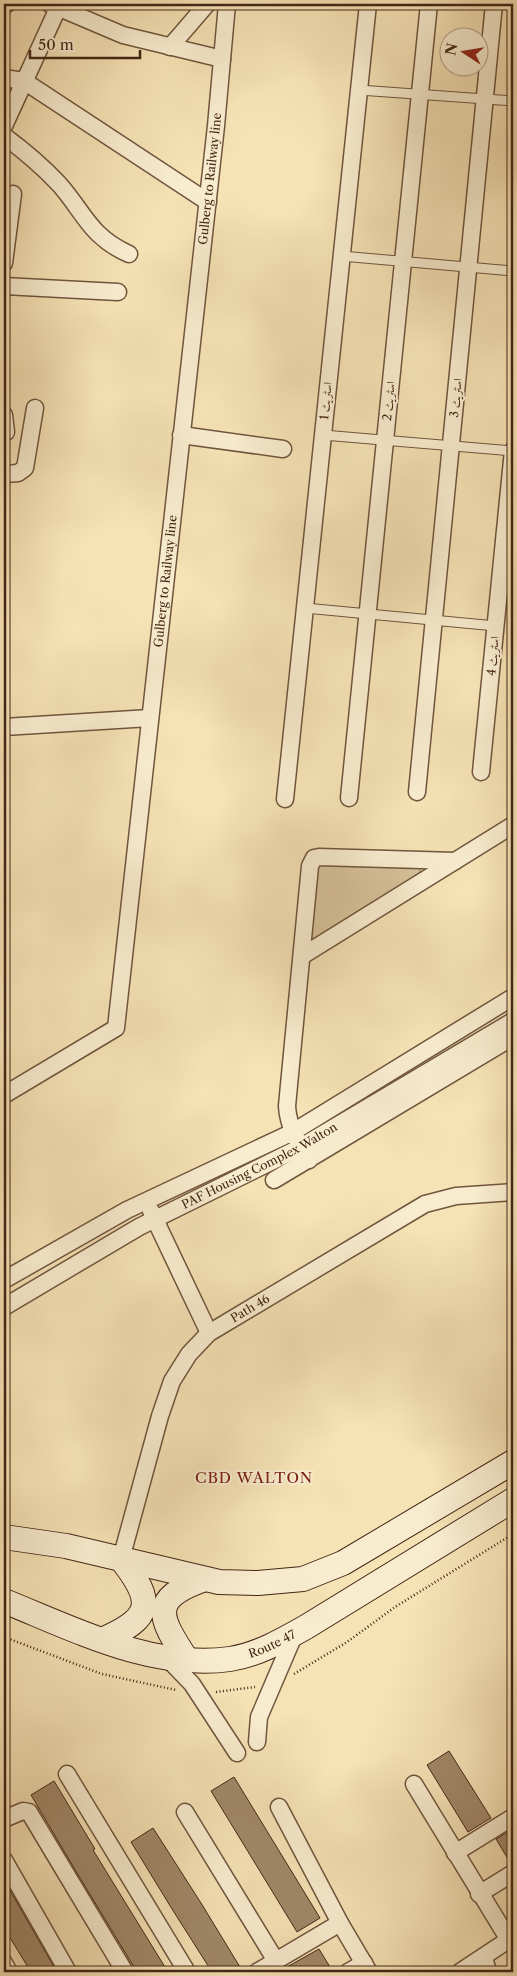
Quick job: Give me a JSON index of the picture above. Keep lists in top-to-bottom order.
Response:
{
  "streets": {
    "street": [
      "Gulberg to Railway line",
      "اسٹریٹ 3",
      "اسٹریٹ 1",
      "اسٹریٹ 2",
      "اسٹریٹ 4",
      "PAF Housing Complex Walton",
      "Path 46",
      "Route 47"
    ]
  },
  "districts": ["CBD WALTON"],
  "scale_bar": "50 m",
  "north": "left"
}
